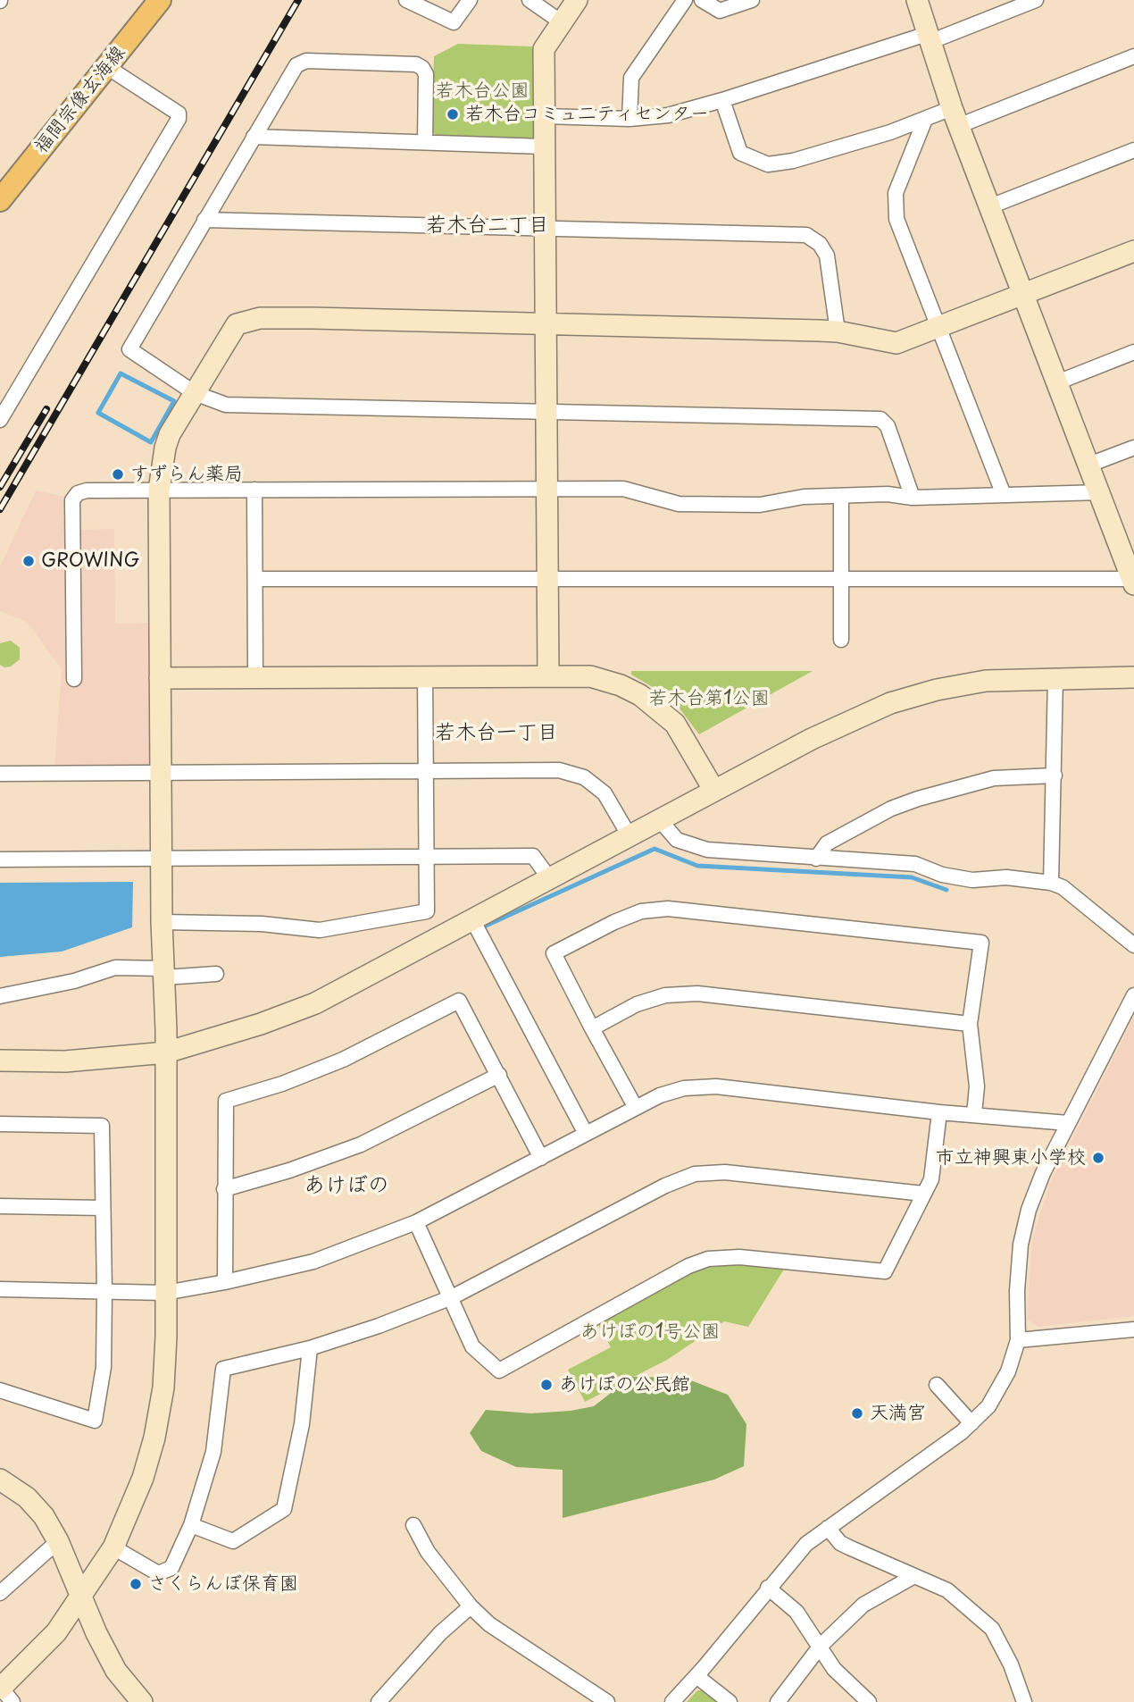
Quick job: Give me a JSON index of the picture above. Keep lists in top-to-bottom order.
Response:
{
  "streets": {
    "main road": ["福間宗像玄海線"]
  },
  "districts": ["若木台二丁目", "若木台一丁目", "あけぼの"],
  "parks": ["若木台公園", "若木台第1公園", "あけぼの1号公園"],
  "places": [
    "若木台コミュ二ティセンター",
    "すずらん薬局",
    "GROWING",
    "市立神興東小学校",
    "あけぼの公民館",
    "天満宮",
    "さくらんぼ保育園"
  ]
}
